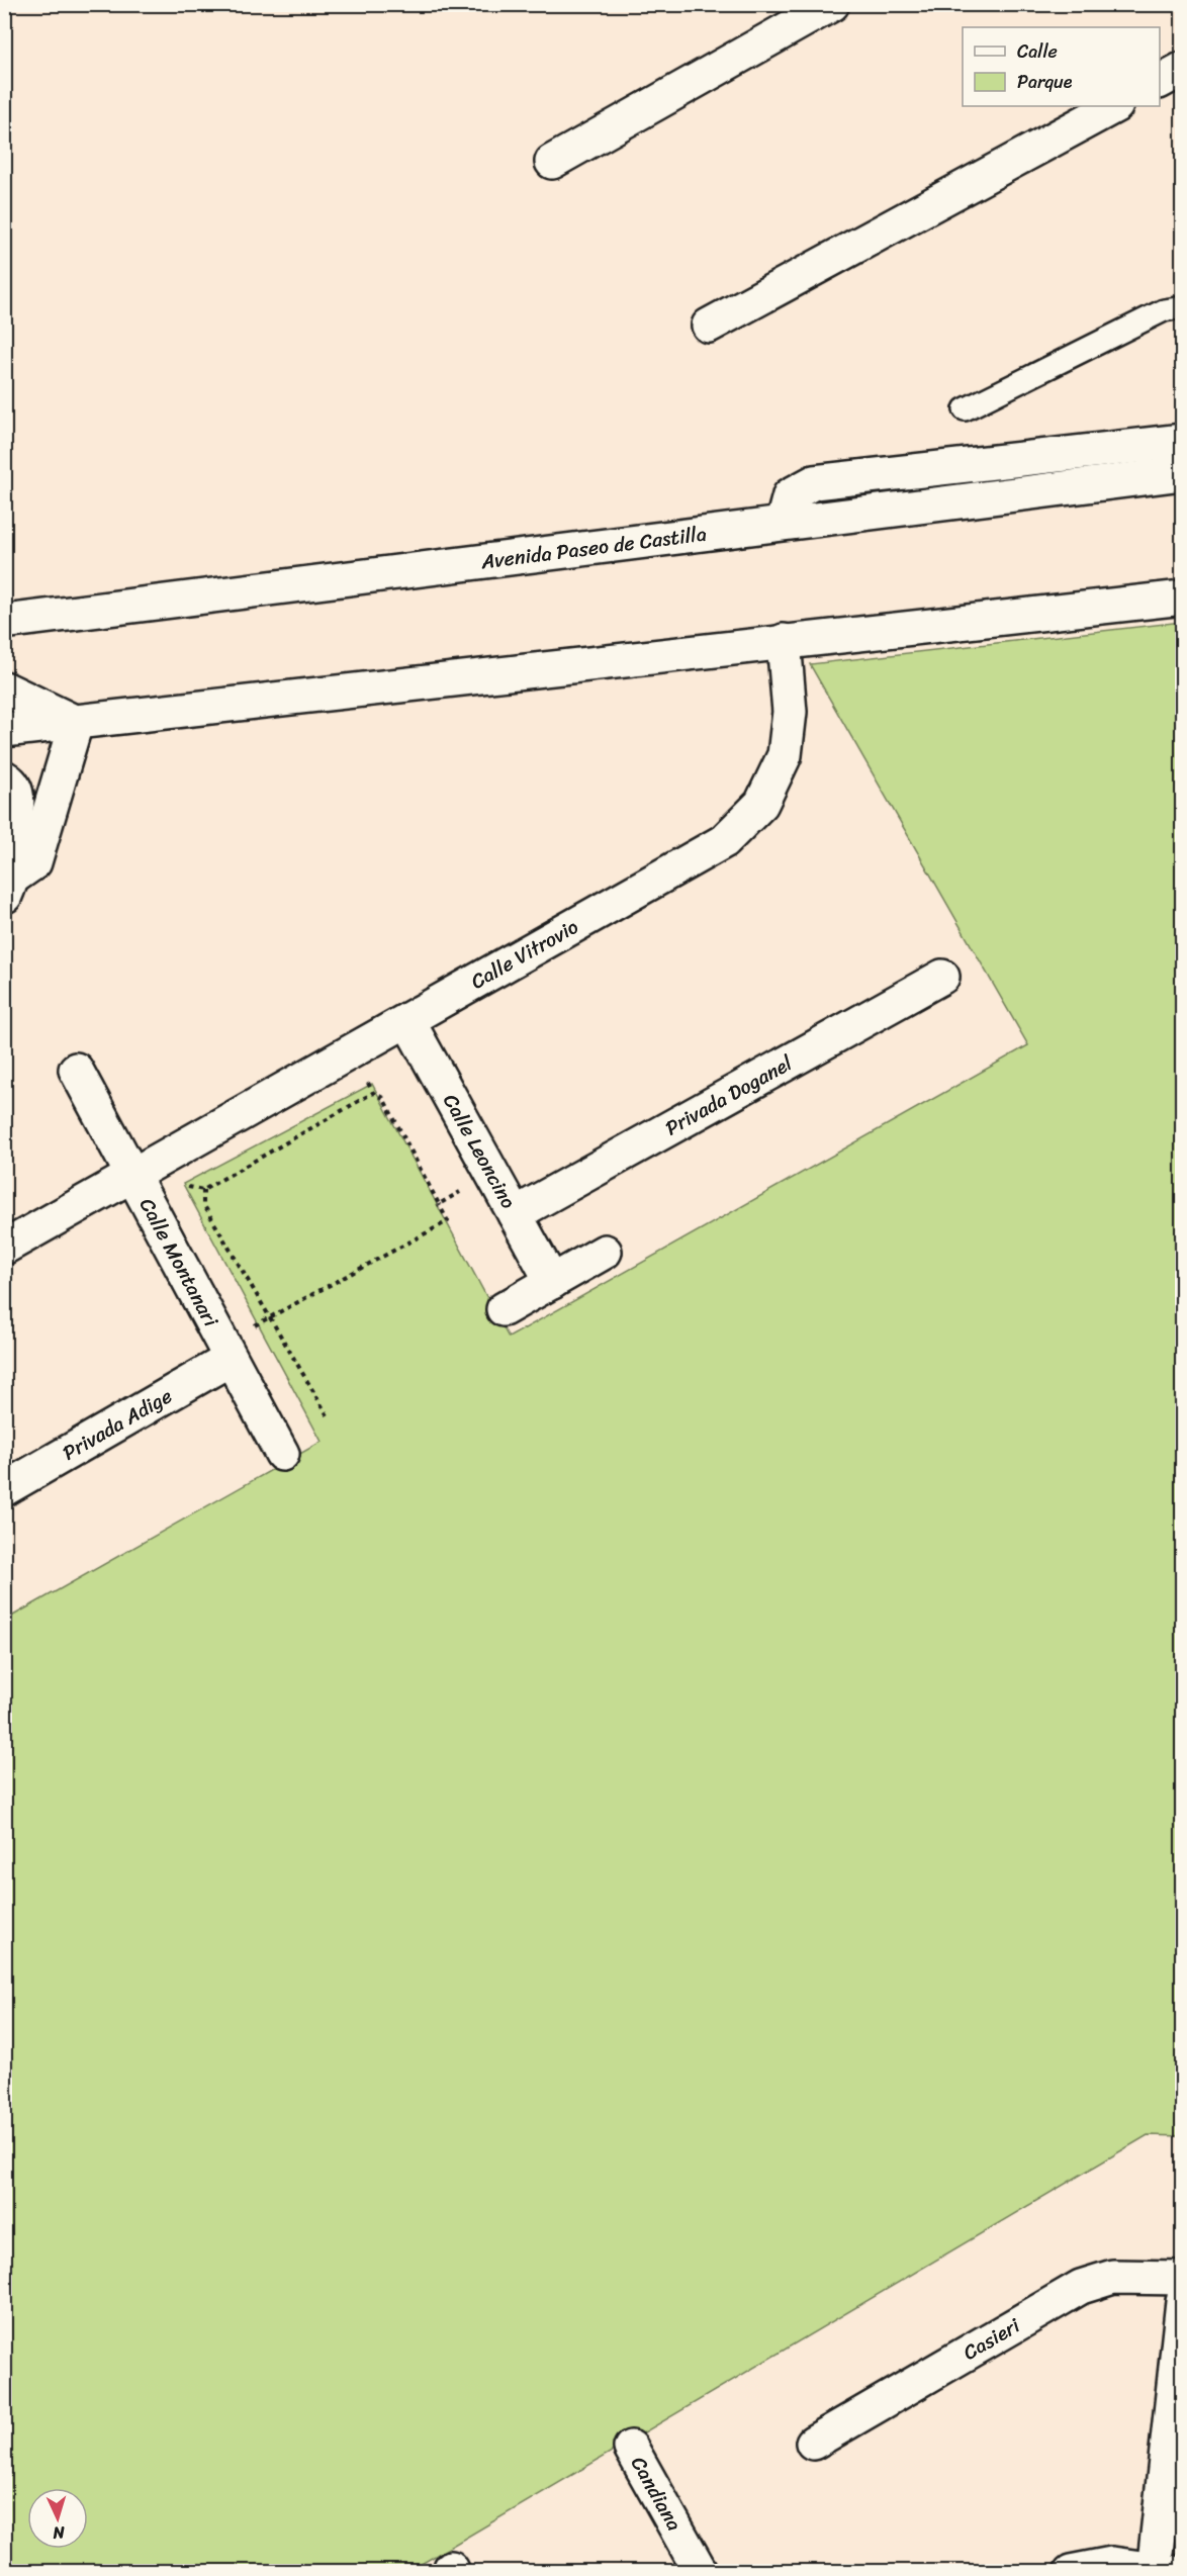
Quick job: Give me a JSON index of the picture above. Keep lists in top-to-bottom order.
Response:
{
  "streets": {
    "street": [
      "Avenida Paseo de Castilla",
      "Calle Vitrovio",
      "Privada Doganel",
      "Calle Leoncino",
      "Calle Montanari",
      "Privada Adige",
      "Casieri",
      "Candiana"
    ]
  },
  "crossings": [
    ["Calle Vitrovio", "Calle Leoncino"],
    ["Calle Vitrovio", "Calle Montanari"],
    ["Privada Doganel", "Calle Leoncino"],
    ["Calle Montanari", "Privada Adige"]
  ],
  "legend": ["Calle", "Parque"],
  "north": "bottom"
}
